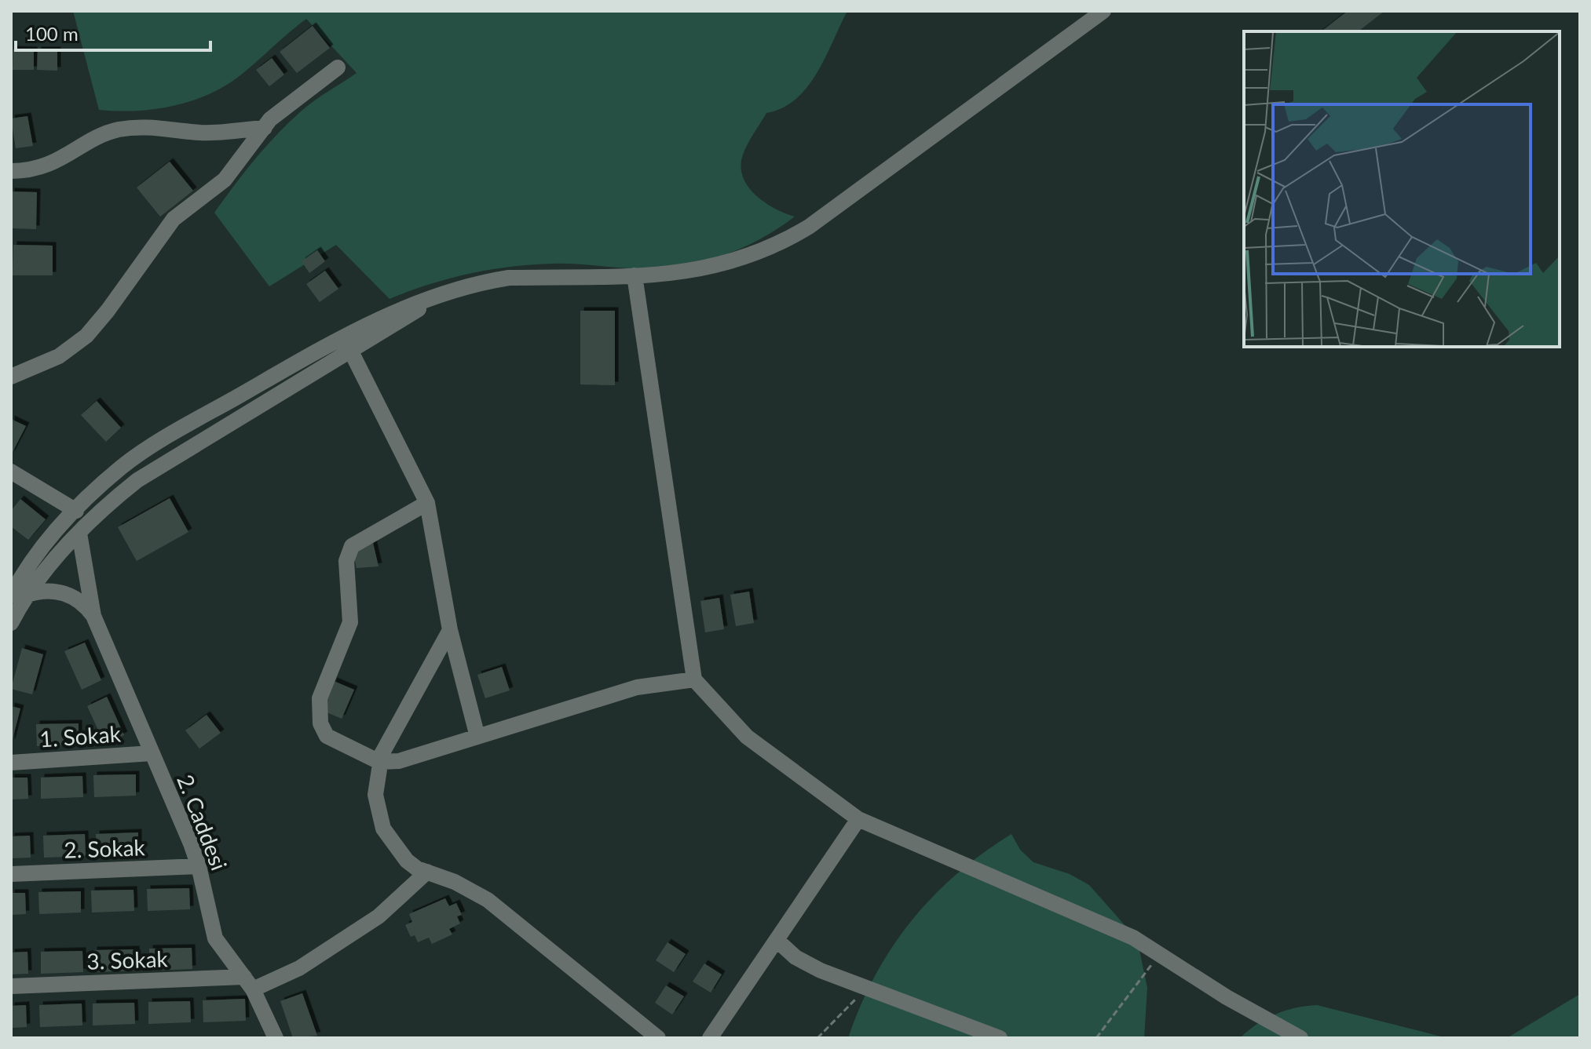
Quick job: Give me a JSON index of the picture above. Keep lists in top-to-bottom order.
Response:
{
  "streets": {
    "street": [
      "1. Sokak",
      "2. Caddesi",
      "2. Sokak",
      "3. Sokak"
    ]
  },
  "crossings": [
    ["1. Sokak", "2. Caddesi"],
    ["2. Caddesi", "2. Sokak"],
    ["2. Caddesi", "3. Sokak"]
  ],
  "scale_bar": "100 m"
}
